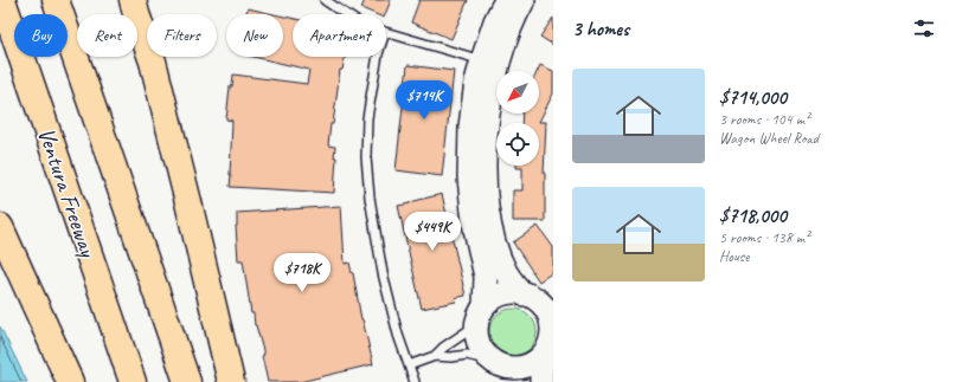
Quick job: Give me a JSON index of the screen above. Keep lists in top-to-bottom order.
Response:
{
  "streets": {
    "highway": ["Ventura Freeway"]
  },
  "north": "bottom left",
  "page": {
    "heading": "3 homes",
    "chip": [
      "Buy",
      "Rent",
      "Filters",
      "New",
      "Apartment"
    ],
    "list": [
      {
        "name": "$714,000",
        "note": "3 rooms · 104 m² · Wagon Wheel Road"
      },
      {
        "name": "$718,000",
        "note": "5 rooms · 138 m² · House"
      }
    ],
    "price": ["$714K", "$449K", "$718K"]
  }
}
